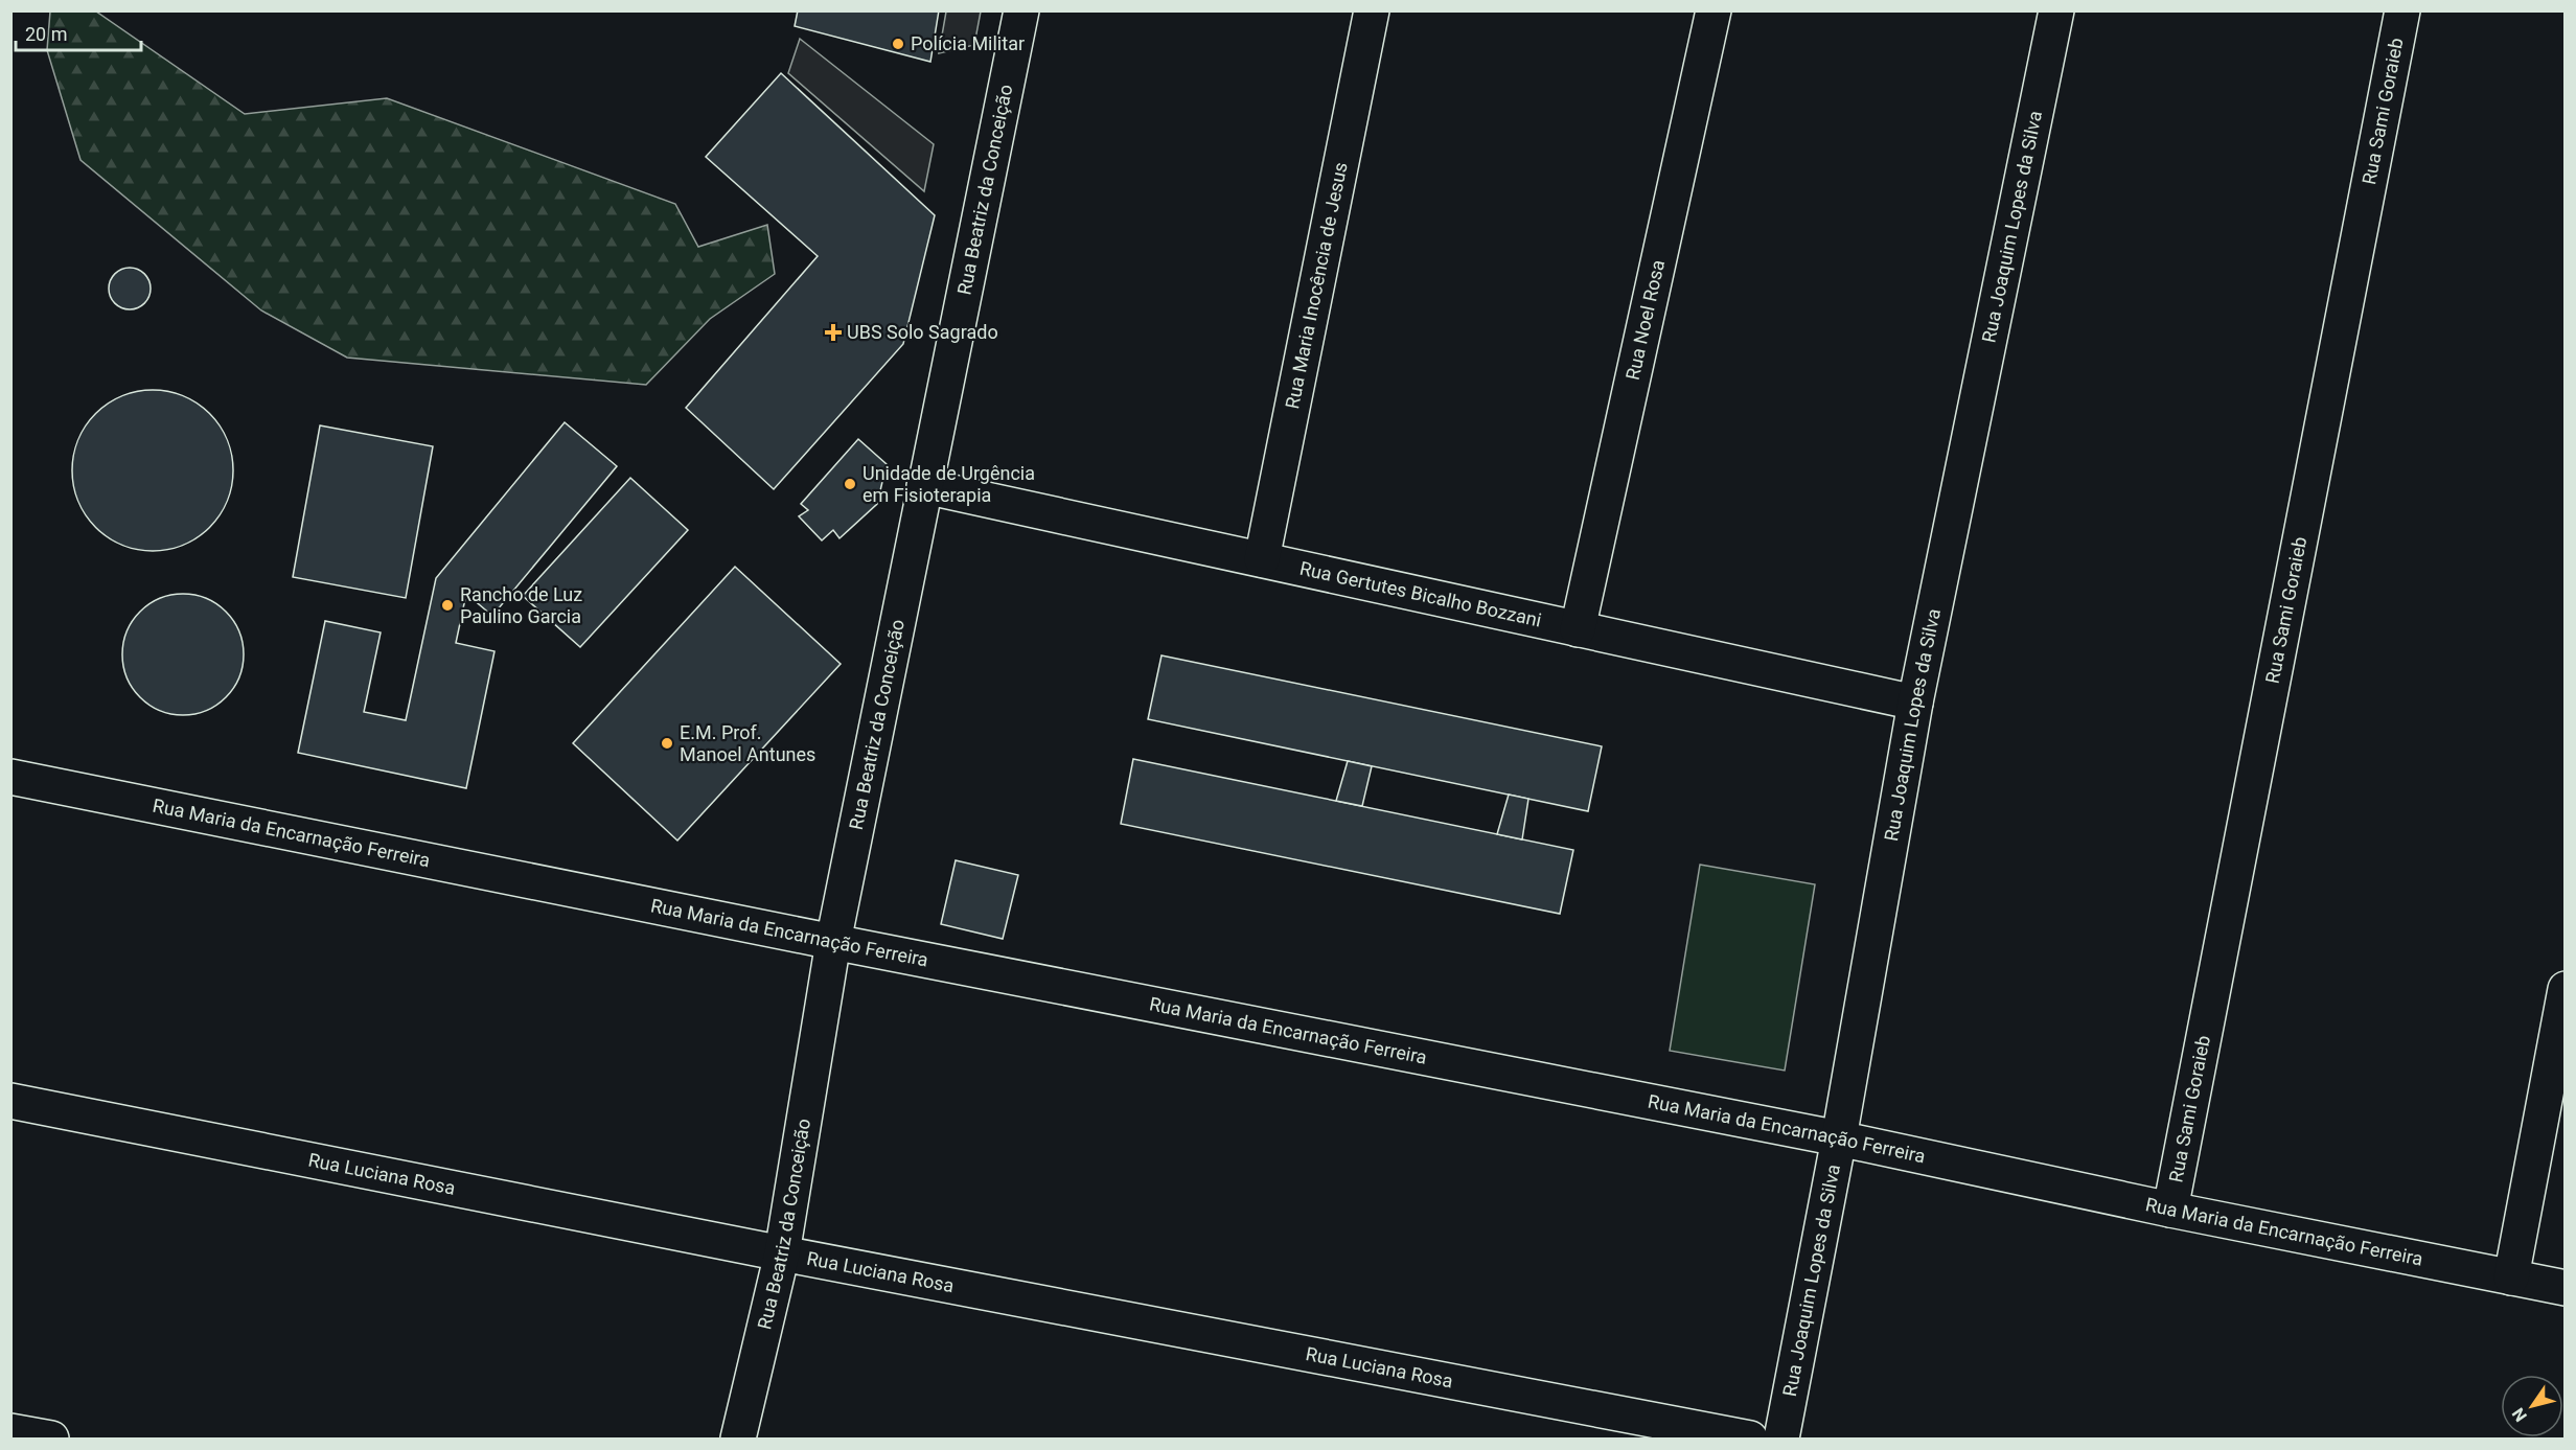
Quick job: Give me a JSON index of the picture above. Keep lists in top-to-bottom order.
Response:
{
  "streets": {
    "street": [
      "Rua Sami Goraieb",
      "Rua Beatriz da Conceição",
      "Rua Joaquim Lopes da Silva",
      "Rua Maria Inocência de Jesus",
      "Rua Noel Rosa",
      "Rua Gertutes Bicalho Bozzani",
      "Rua Maria da Encarnação Ferreira",
      "Rua Luciana Rosa"
    ]
  },
  "crossings": [
    ["Rua Sami Goraieb", "Rua Maria da Encarnação Ferreira"],
    ["Rua Beatriz da Conceição", "Rua Gertutes Bicalho Bozzani"],
    ["Rua Beatriz da Conceição", "Rua Maria da Encarnação Ferreira"],
    ["Rua Beatriz da Conceição", "Rua Luciana Rosa"],
    ["Rua Joaquim Lopes da Silva", "Rua Gertutes Bicalho Bozzani"],
    ["Rua Joaquim Lopes da Silva", "Rua Maria da Encarnação Ferreira"],
    ["Rua Maria Inocência de Jesus", "Rua Gertutes Bicalho Bozzani"],
    ["Rua Noel Rosa", "Rua Gertutes Bicalho Bozzani"]
  ],
  "places": {
    "other": [
      "Polícia Militar",
      "Unidade de Urgência em Fisioterapia",
      "Rancho de Luz Paulino Garcia",
      "E.M. Prof. Manoel Antunes"
    ],
    "health": ["UBS Solo Sagrado"]
  },
  "scale_bar": "20 m",
  "north": "bottom left"
}
